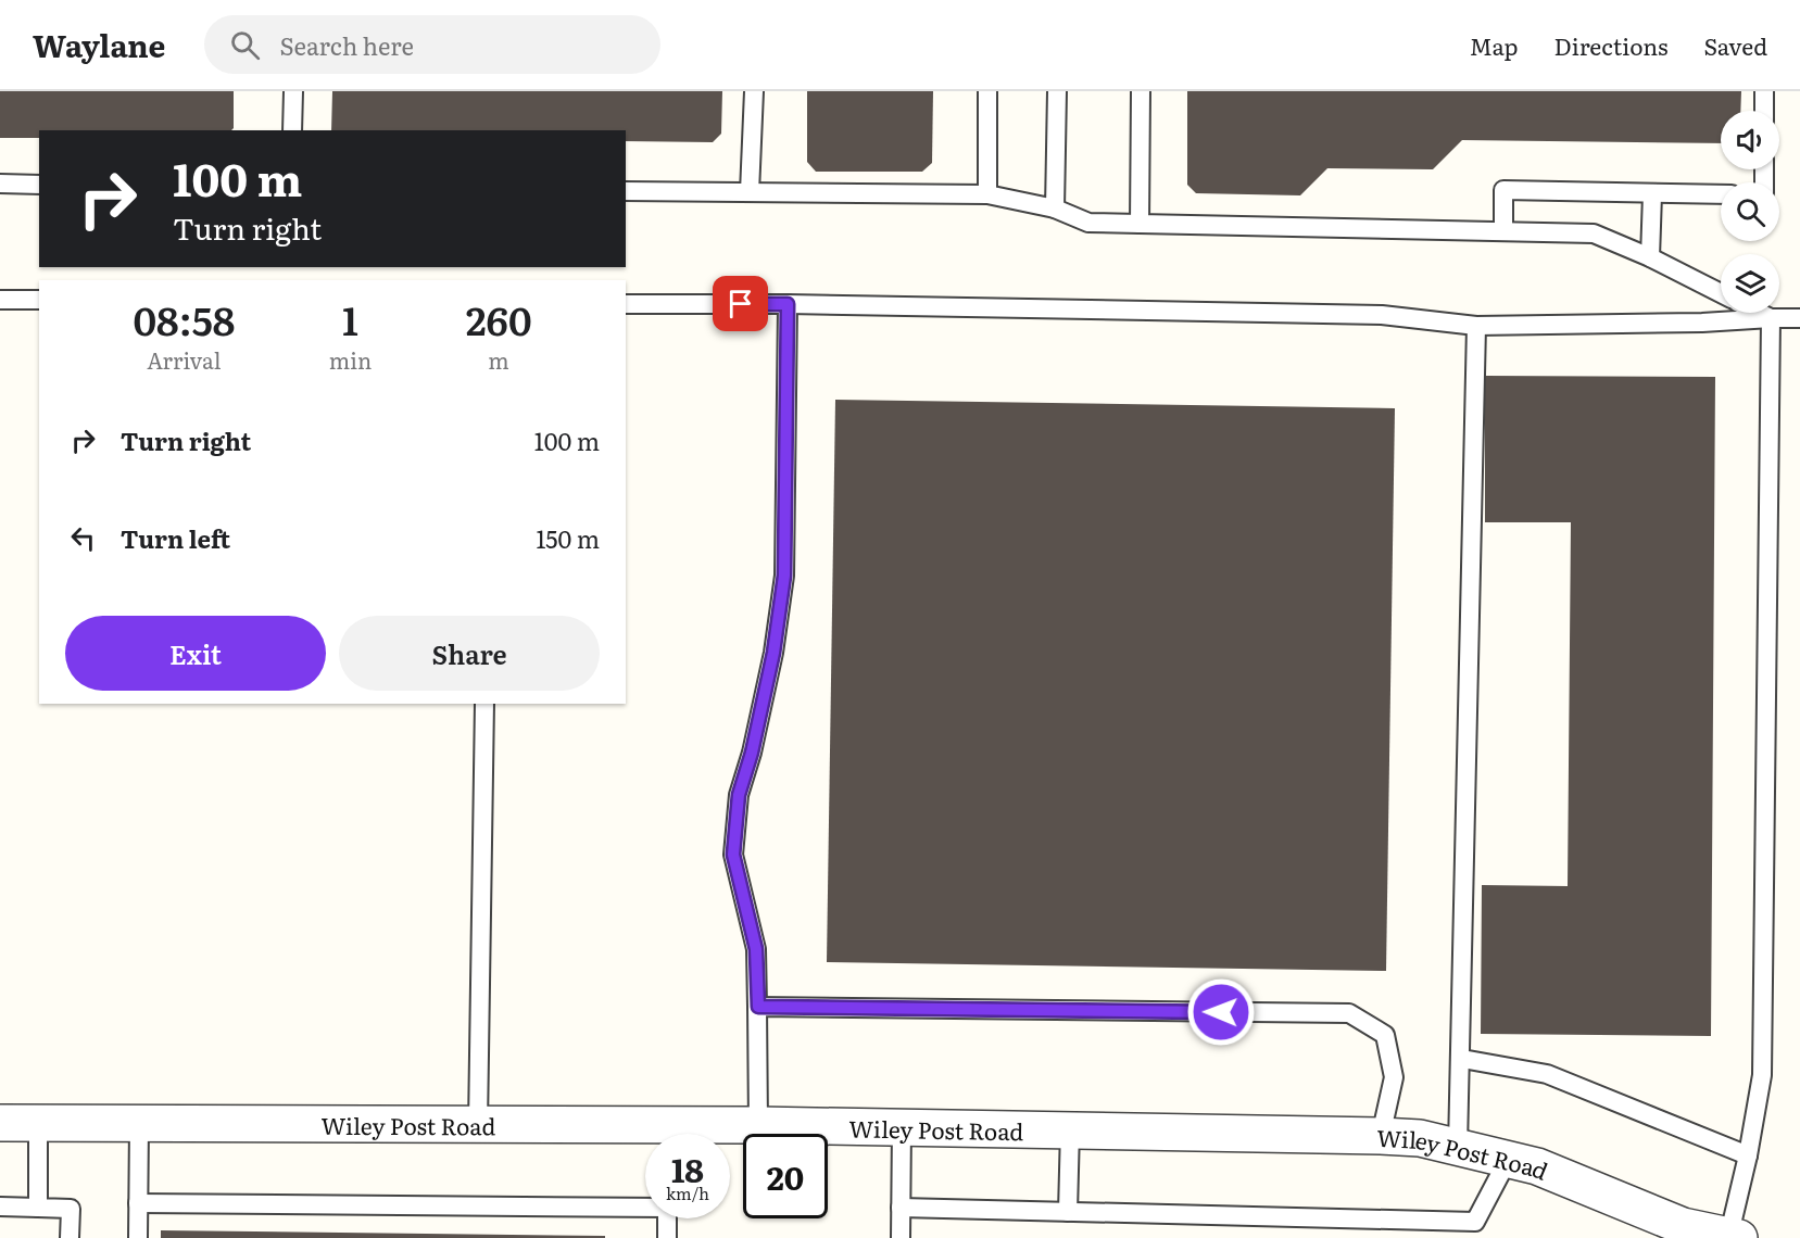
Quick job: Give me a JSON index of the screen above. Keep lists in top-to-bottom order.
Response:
{
  "streets": {
    "street": ["Wiley Post Road"]
  },
  "page": {
    "header": "Waylane",
    "search": "Search here",
    "nav": ["Map", "Directions", "Saved"],
    "turn": ["100 m", "Turn right"],
    "eta": [
      "08:58",
      "Arrival",
      "1",
      "min",
      "260",
      "m"
    ],
    "list": [
      {
        "name": "Turn right",
        "value": "100 m"
      },
      {
        "name": "Turn left",
        "value": "150 m"
      }
    ],
    "buttons": ["Exit", "Share"],
    "speed": "18 km/h",
    "limit": "20"
  }
}
